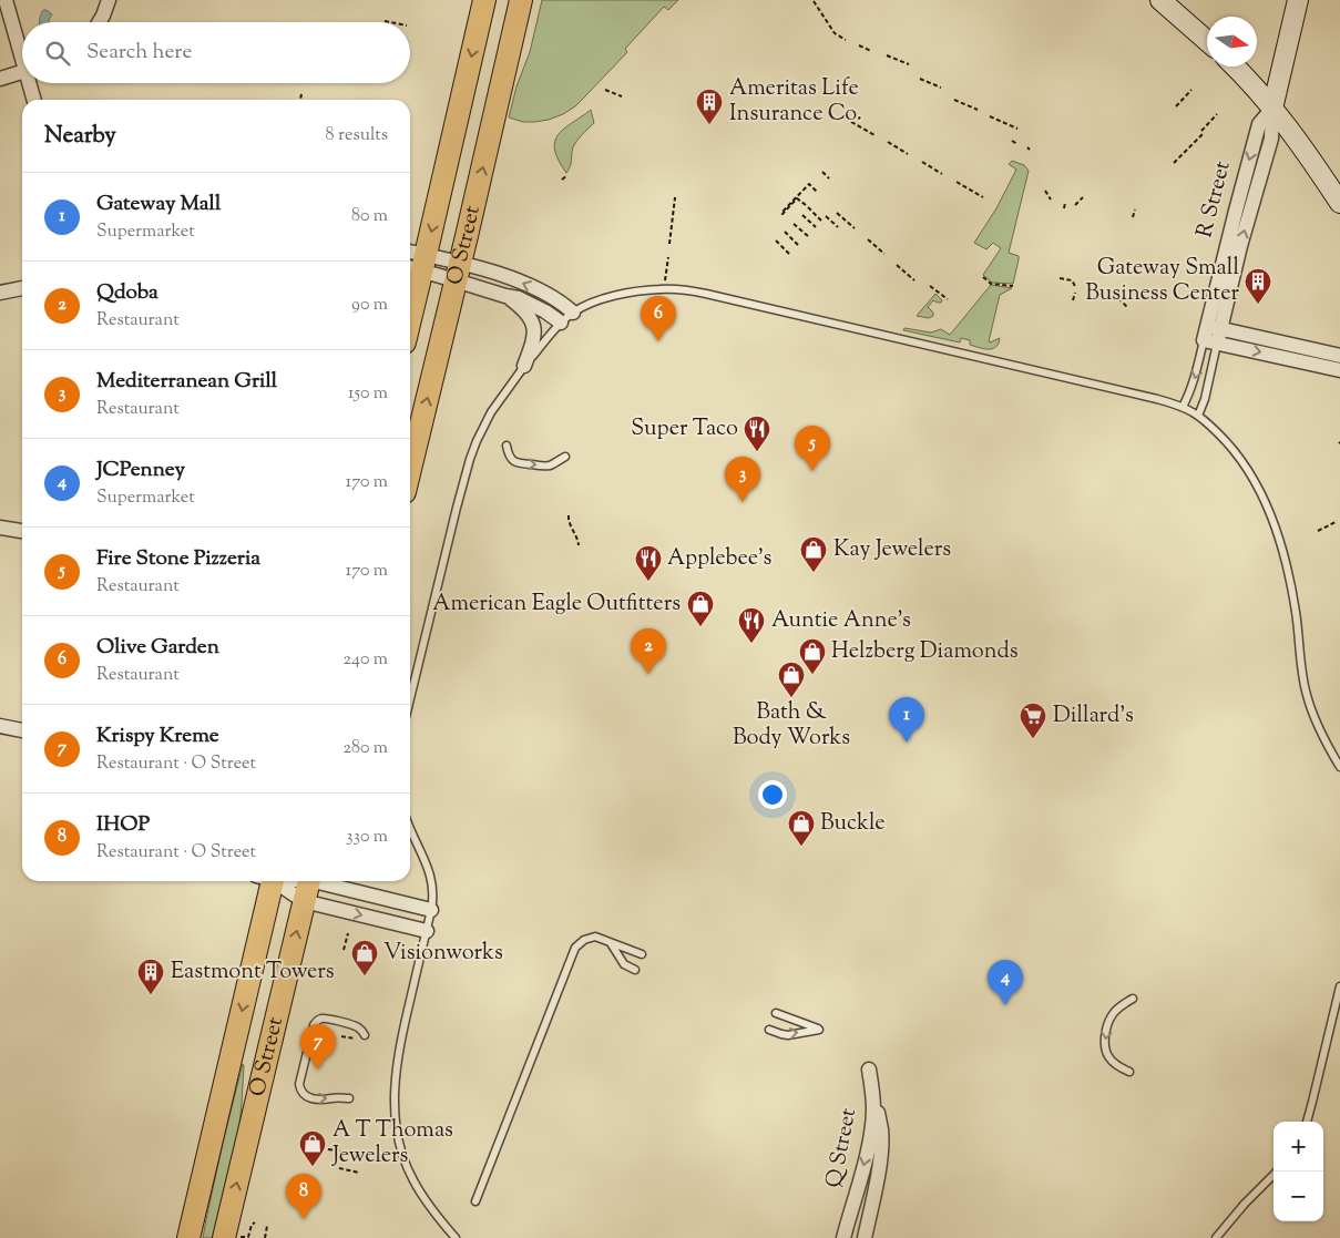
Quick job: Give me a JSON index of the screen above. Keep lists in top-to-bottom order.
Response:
{
  "streets": {
    "main road": ["R Street", "O Street"],
    "street": ["Q Street"]
  },
  "places": {
    "building": ["Ameritas Life Insurance Co.", "Gateway Small Business Center", "Eastmont Towers"],
    "restaurant": ["Super Taco", "Applebee's", "Auntie Anne's"],
    "shop": [
      "Kay Jewelers",
      "American Eagle Outfitters",
      "Helzberg Diamonds",
      "Bath & Body Works",
      "Buckle",
      "Visionworks",
      "A T Thomas Jewelers"
    ],
    "supermarket": ["Dillard's"]
  },
  "north": "right",
  "page": {
    "search": "Search here",
    "heading": ["Nearby", "8 results"],
    "list": [
      {
        "mark": "1",
        "name": "Gateway Mall",
        "note": "Supermarket",
        "value": "80 m"
      },
      {
        "mark": "2",
        "name": "Qdoba",
        "note": "Restaurant",
        "value": "90 m"
      },
      {
        "mark": "3",
        "name": "Mediterranean Grill",
        "note": "Restaurant",
        "value": "150 m"
      },
      {
        "mark": "4",
        "name": "JCPenney",
        "note": "Supermarket",
        "value": "170 m"
      },
      {
        "mark": "5",
        "name": "Fire Stone Pizzeria",
        "note": "Restaurant",
        "value": "170 m"
      },
      {
        "mark": "6",
        "name": "Olive Garden",
        "note": "Restaurant",
        "value": "240 m"
      },
      {
        "mark": "7",
        "name": "Krispy Kreme",
        "note": "Restaurant · O Street",
        "value": "280 m"
      },
      {
        "mark": "8",
        "name": "IHOP",
        "note": "Restaurant · O Street",
        "value": "330 m"
      }
    ],
    "pins": [
      "6",
      "5",
      "3",
      "2",
      "1",
      "4",
      "7",
      "8"
    ],
    "map_buttons": ["+", "−"]
  }
}
